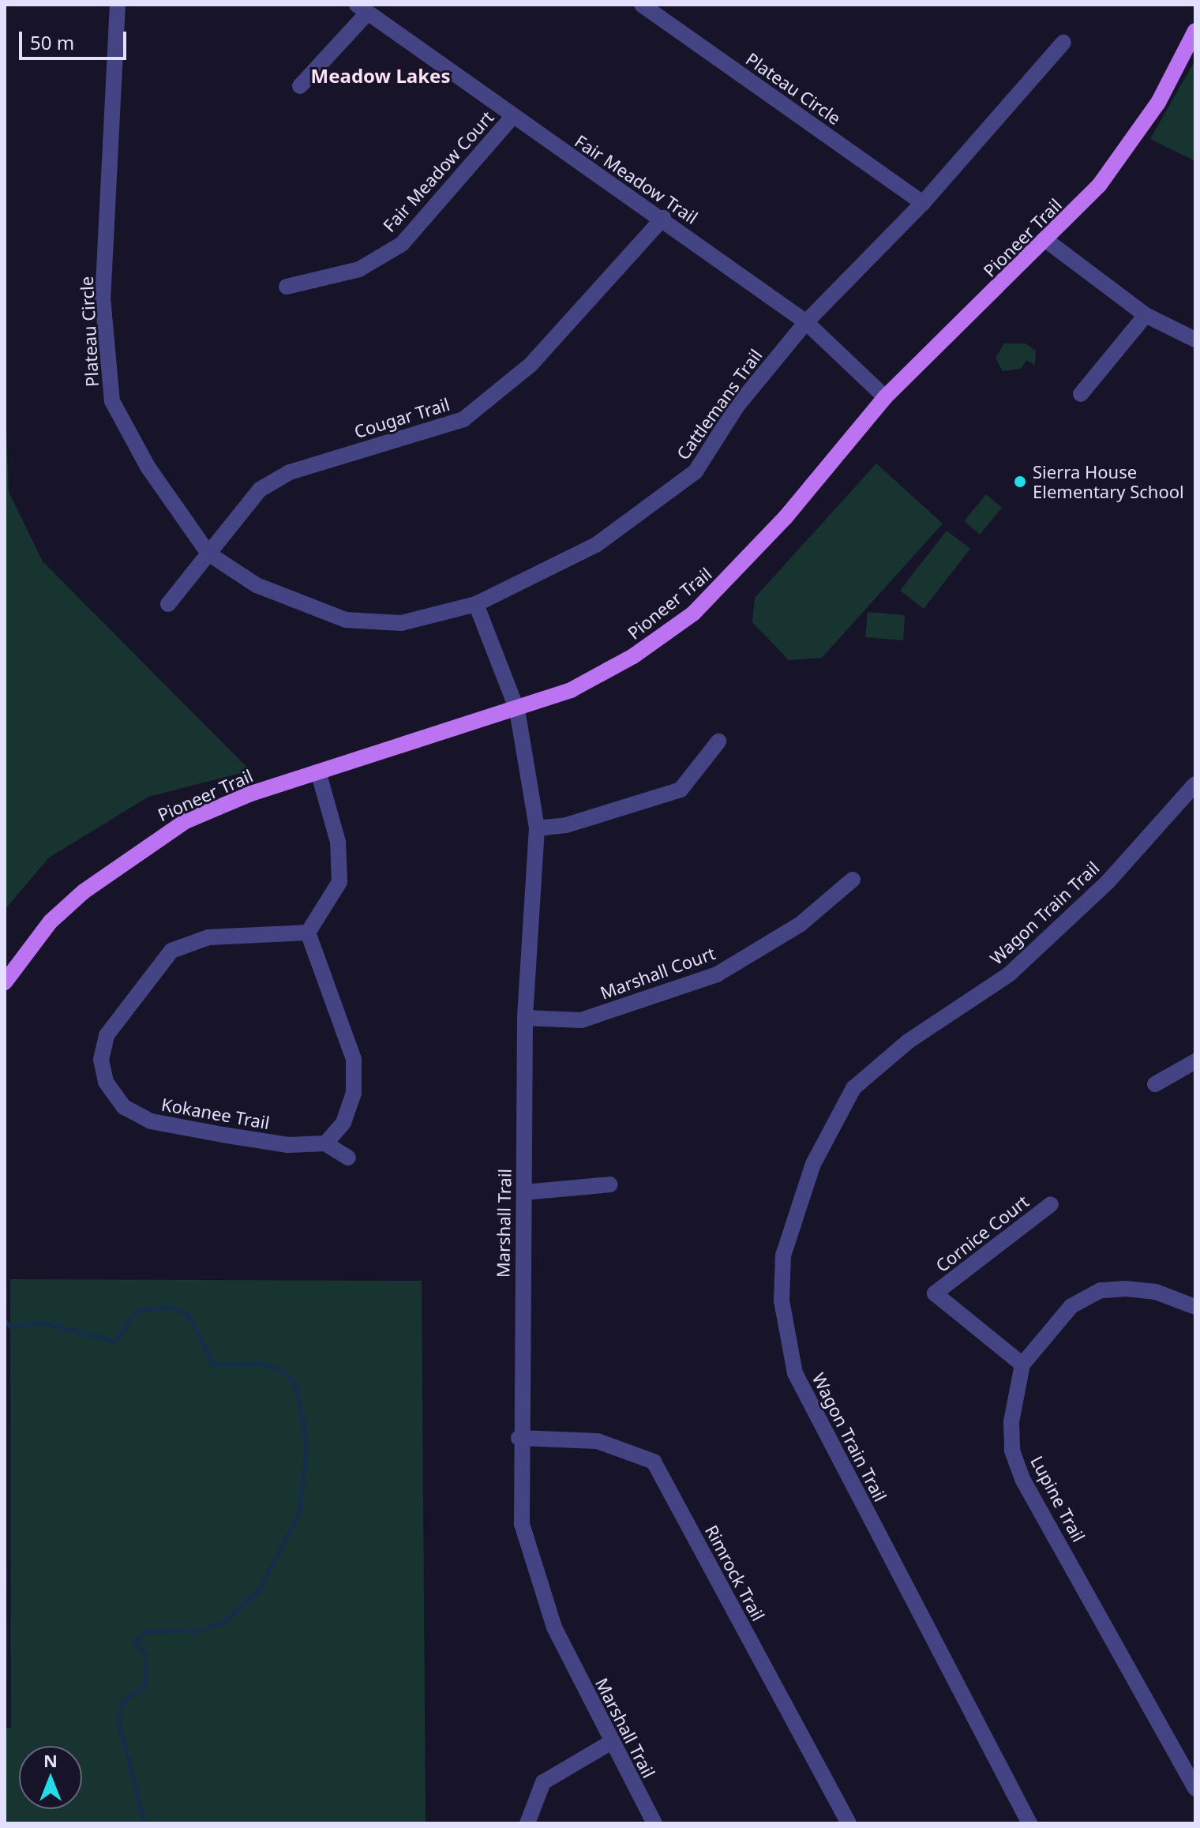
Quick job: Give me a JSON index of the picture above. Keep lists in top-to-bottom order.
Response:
{
  "streets": {
    "main road": ["Pioneer Trail"],
    "street": [
      "Plateau Circle",
      "Fair Meadow Court",
      "Fair Meadow Trail",
      "Cattlemans Trail",
      "Cougar Trail",
      "Wagon Train Trail",
      "Marshall Court",
      "Kokanee Trail",
      "Marshall Trail",
      "Cornice Court",
      "Lupine Trail",
      "Rimrock Trail"
    ]
  },
  "crossings": [
    ["Plateau Circle", "Cattlemans Trail"],
    ["Plateau Circle", "Cougar Trail"],
    ["Fair Meadow Court", "Fair Meadow Trail"],
    ["Fair Meadow Trail", "Pioneer Trail"],
    ["Fair Meadow Trail", "Cattlemans Trail"],
    ["Fair Meadow Trail", "Cougar Trail"],
    ["Pioneer Trail", "Marshall Trail"],
    ["Cattlemans Trail", "Cougar Trail"],
    ["Cattlemans Trail", "Marshall Trail"],
    ["Marshall Court", "Marshall Trail"],
    ["Marshall Trail", "Rimrock Trail"],
    ["Cornice Court", "Lupine Trail"]
  ],
  "districts": ["Meadow Lakes"],
  "places": ["Sierra House Elementary School"],
  "scale_bar": "50 m",
  "north": "top"
}
